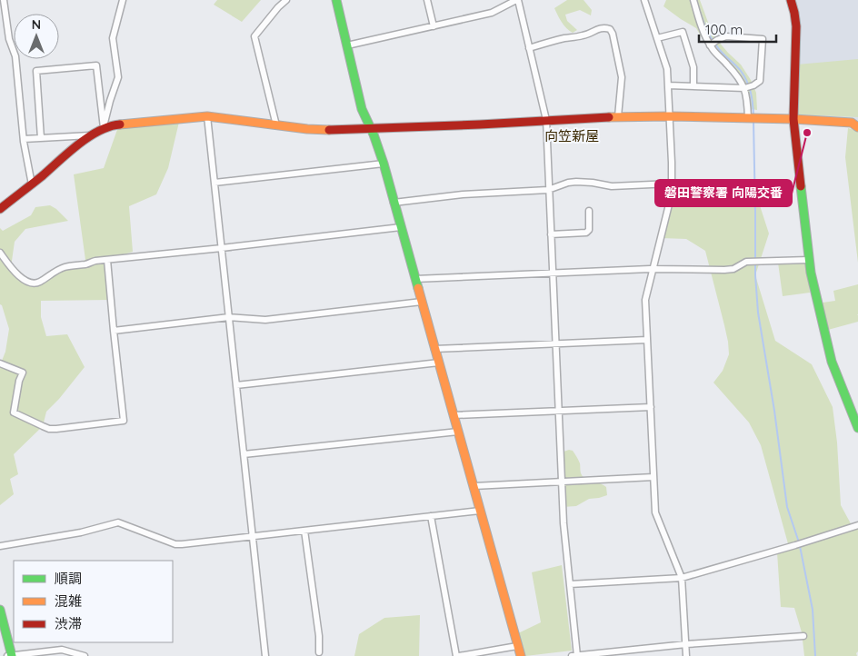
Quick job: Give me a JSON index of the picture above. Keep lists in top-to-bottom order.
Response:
{
  "districts": ["向笠新屋"],
  "places": ["磐田警察署 向陽交番"],
  "legend": ["順調", "混雑", "渋滞"],
  "scale_bar": "100 m",
  "north": "top"
}
